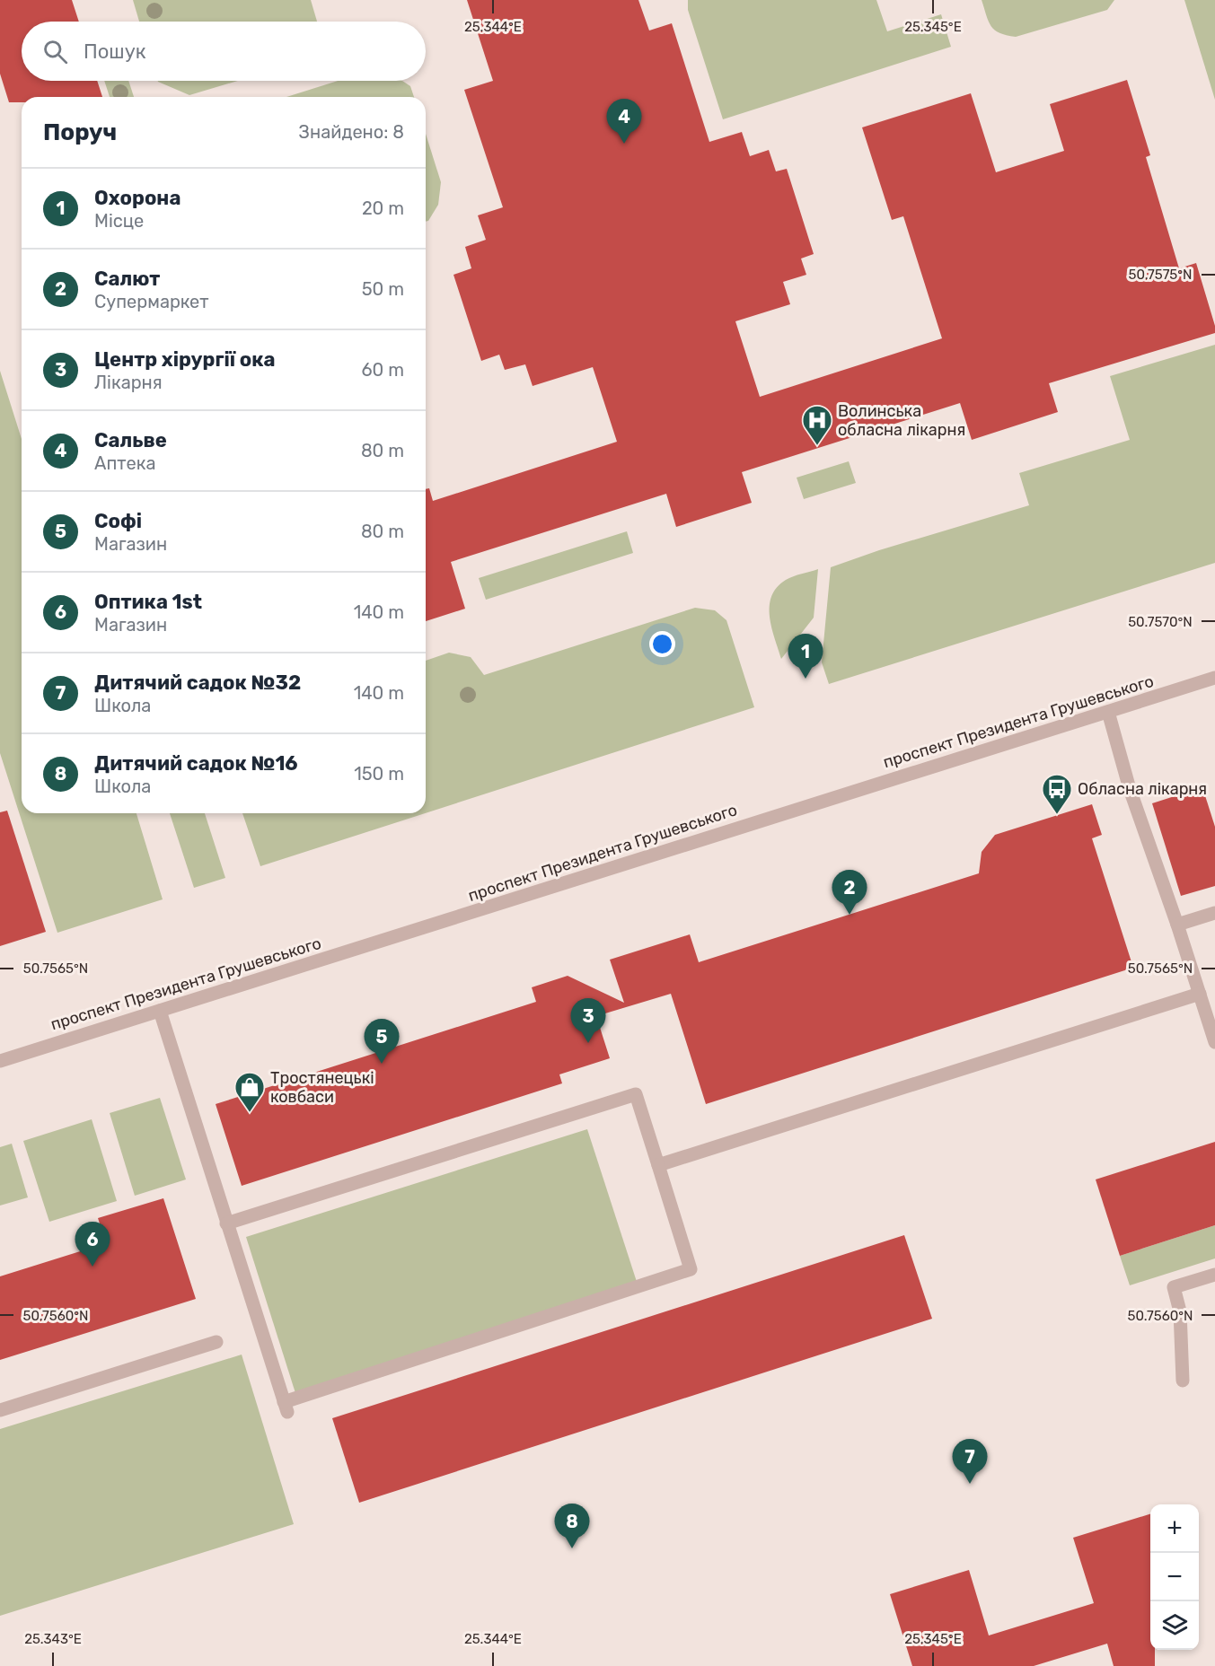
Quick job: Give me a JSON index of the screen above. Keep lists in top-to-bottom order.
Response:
{
  "streets": {
    "street": ["проспект Президента Грушевського"]
  },
  "places": {
    "hospital": ["Волинська обласна лікарня"],
    "bus stop": ["Обласна лікарня"],
    "shop": ["Тростянецькі ковбаси"]
  },
  "page": {
    "search": "Пошук",
    "heading": ["Поруч", "Знайдено: 8"],
    "pins": [
      "4",
      "1",
      "2",
      "3",
      "5",
      "6",
      "7",
      "8"
    ],
    "list": [
      {
        "mark": "1",
        "name": "Охорона",
        "note": "Місце",
        "value": "20 m"
      },
      {
        "mark": "2",
        "name": "Салют",
        "note": "Супермаркет",
        "value": "50 m"
      },
      {
        "mark": "3",
        "name": "Центр хірургії ока",
        "note": "Лікарня",
        "value": "60 m"
      },
      {
        "mark": "4",
        "name": "Сальве",
        "note": "Аптека",
        "value": "80 m"
      },
      {
        "mark": "5",
        "name": "Софі",
        "note": "Магазин",
        "value": "80 m"
      },
      {
        "mark": "6",
        "name": "Оптика 1st",
        "note": "Магазин",
        "value": "140 m"
      },
      {
        "mark": "7",
        "name": "Дитячий садок №32",
        "note": "Школа",
        "value": "140 m"
      },
      {
        "mark": "8",
        "name": "Дитячий садок №16",
        "note": "Школа",
        "value": "150 m"
      }
    ],
    "map_buttons": ["+", "−"]
  },
  "coordinates": [
    "25.344°E",
    "25.345°E",
    "50.7575°N",
    "50.7570°N",
    "50.7565°N",
    "50.7560°N",
    "25.343°E"
  ]
}
